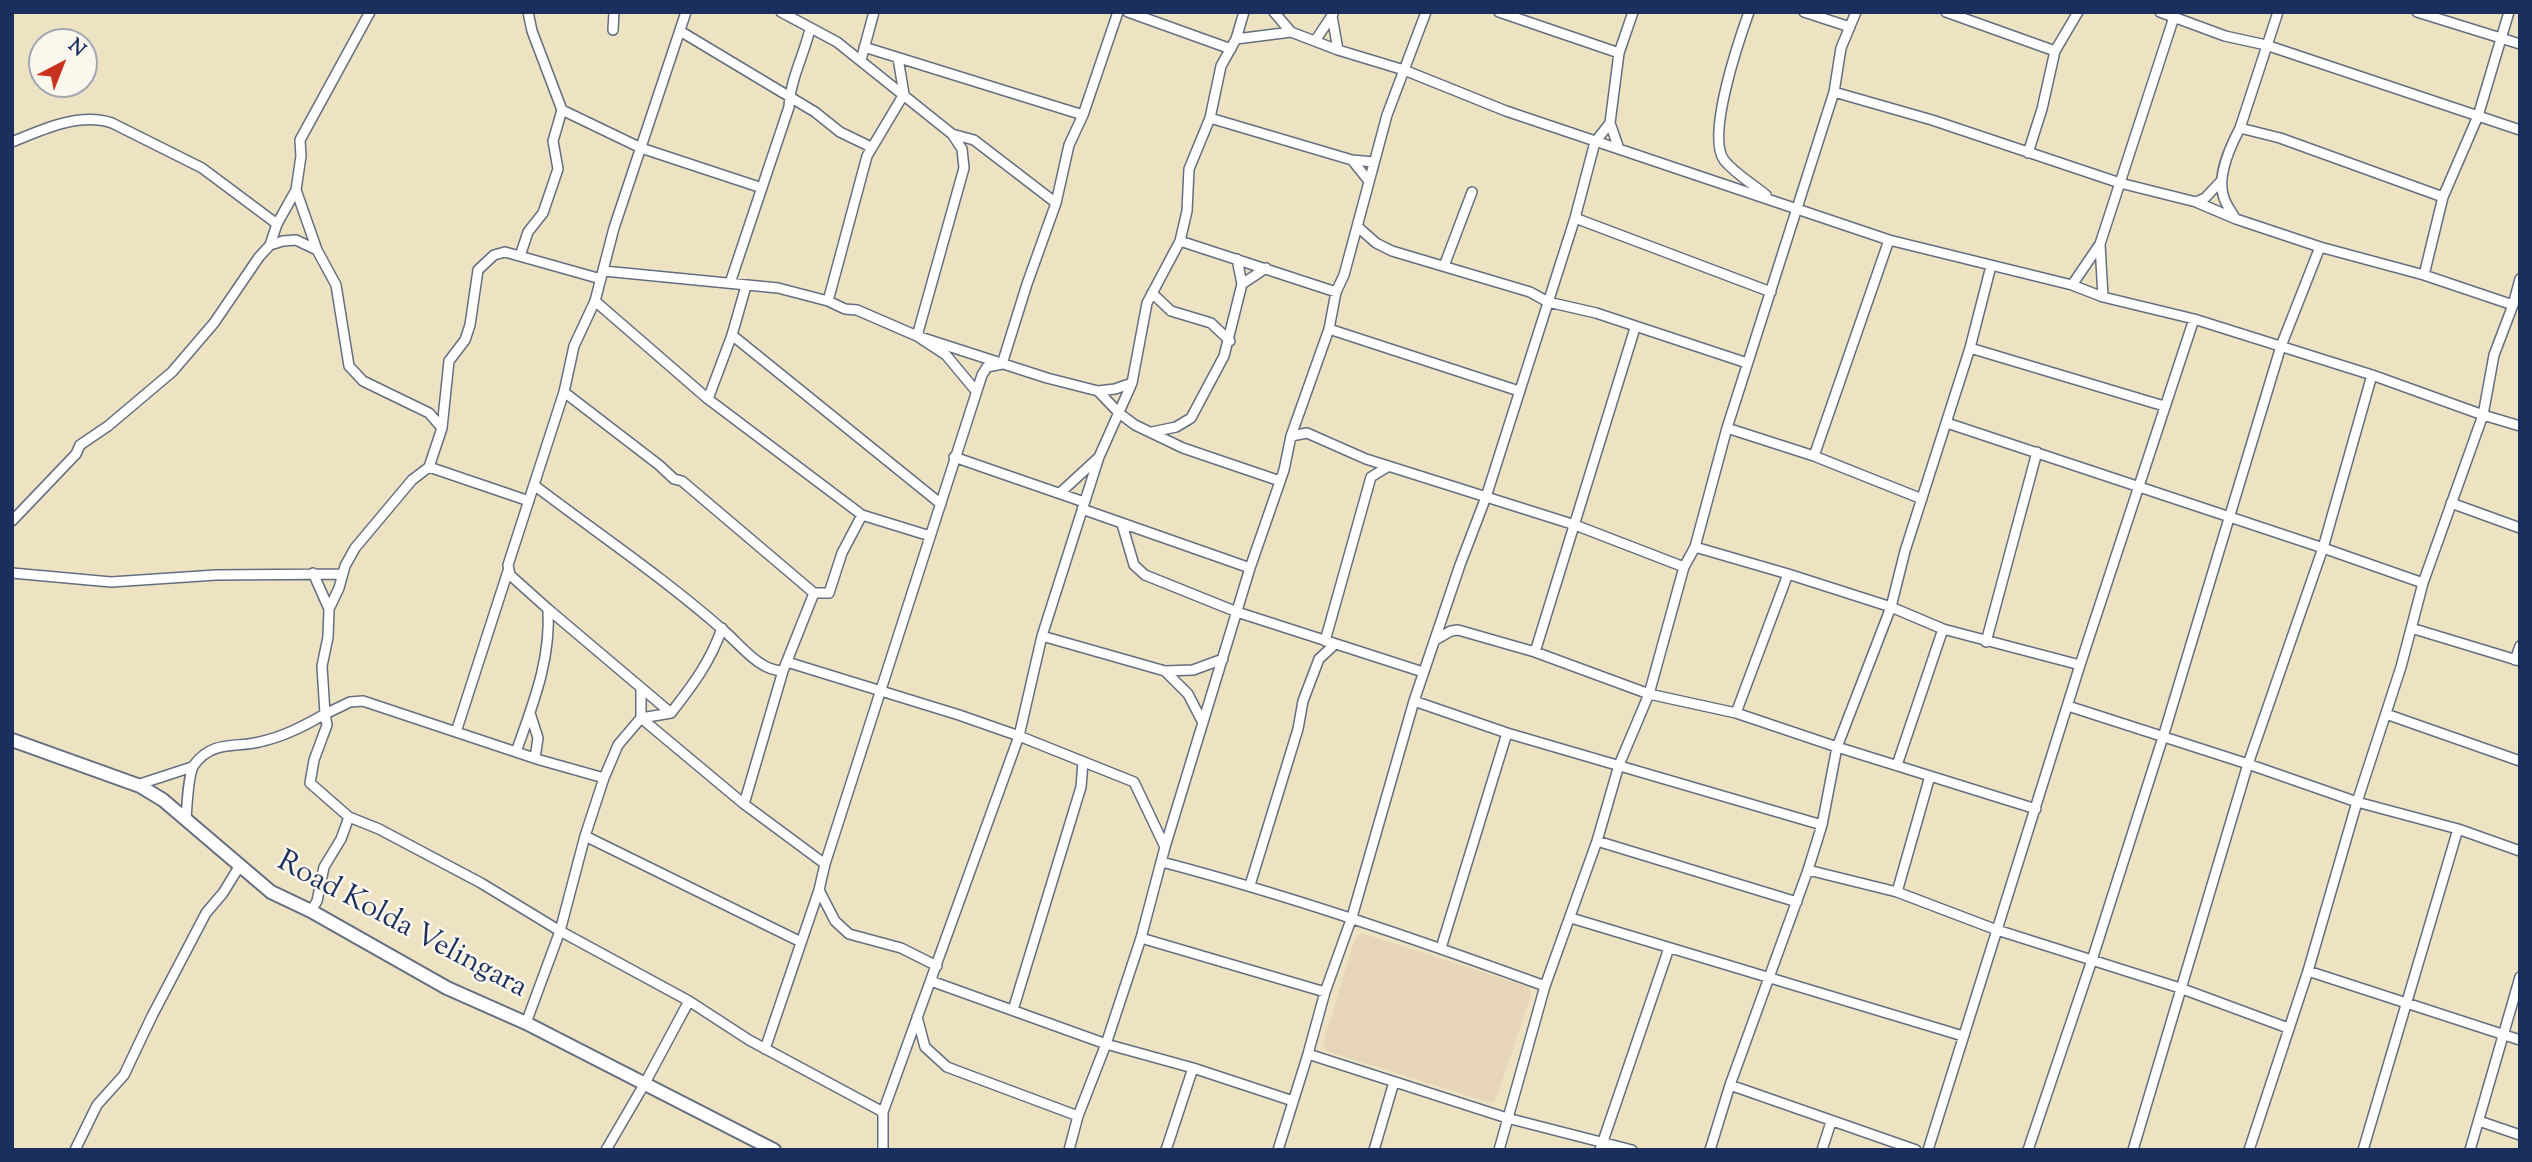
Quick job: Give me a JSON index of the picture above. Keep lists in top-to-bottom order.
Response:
{
  "streets": {
    "main road": ["Road Kolda Velingara"]
  },
  "north": "top right"
}
